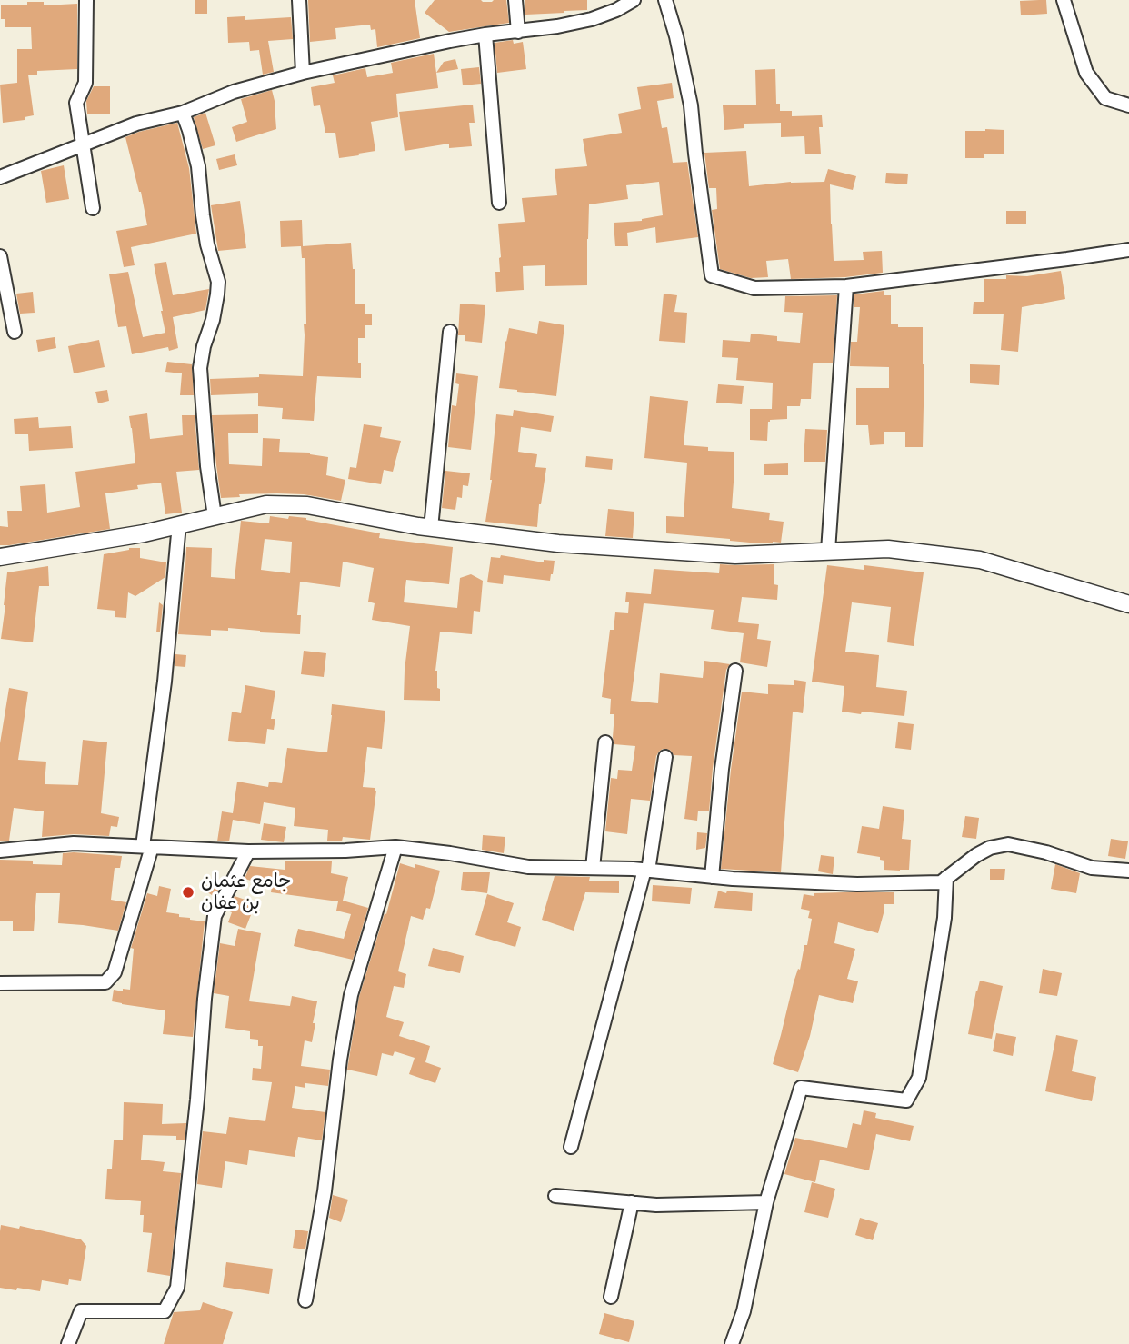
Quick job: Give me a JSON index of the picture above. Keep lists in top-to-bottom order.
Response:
{
  "places": ["جامع عثمان بن عفان"]
}
